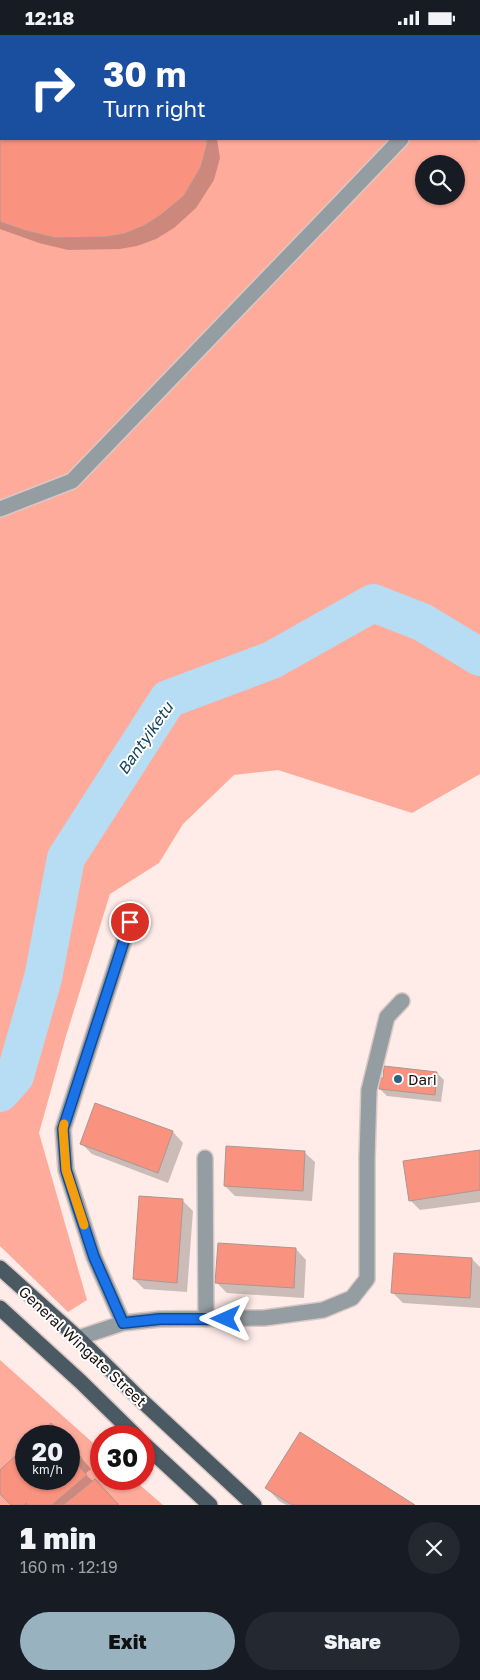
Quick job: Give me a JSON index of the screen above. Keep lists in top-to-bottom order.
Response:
{
  "streets": {
    "main road": ["General Wingate Street"]
  },
  "water": ["Bantyiketu"],
  "places": ["Dari"],
  "page": {
    "status": "12:18",
    "turn": ["30 m", "Turn right"],
    "speed": "20 km/h",
    "limit": "30",
    "heading": ["1 min", "160 m · 12:19"],
    "buttons": ["Exit", "Share"]
  }
}
